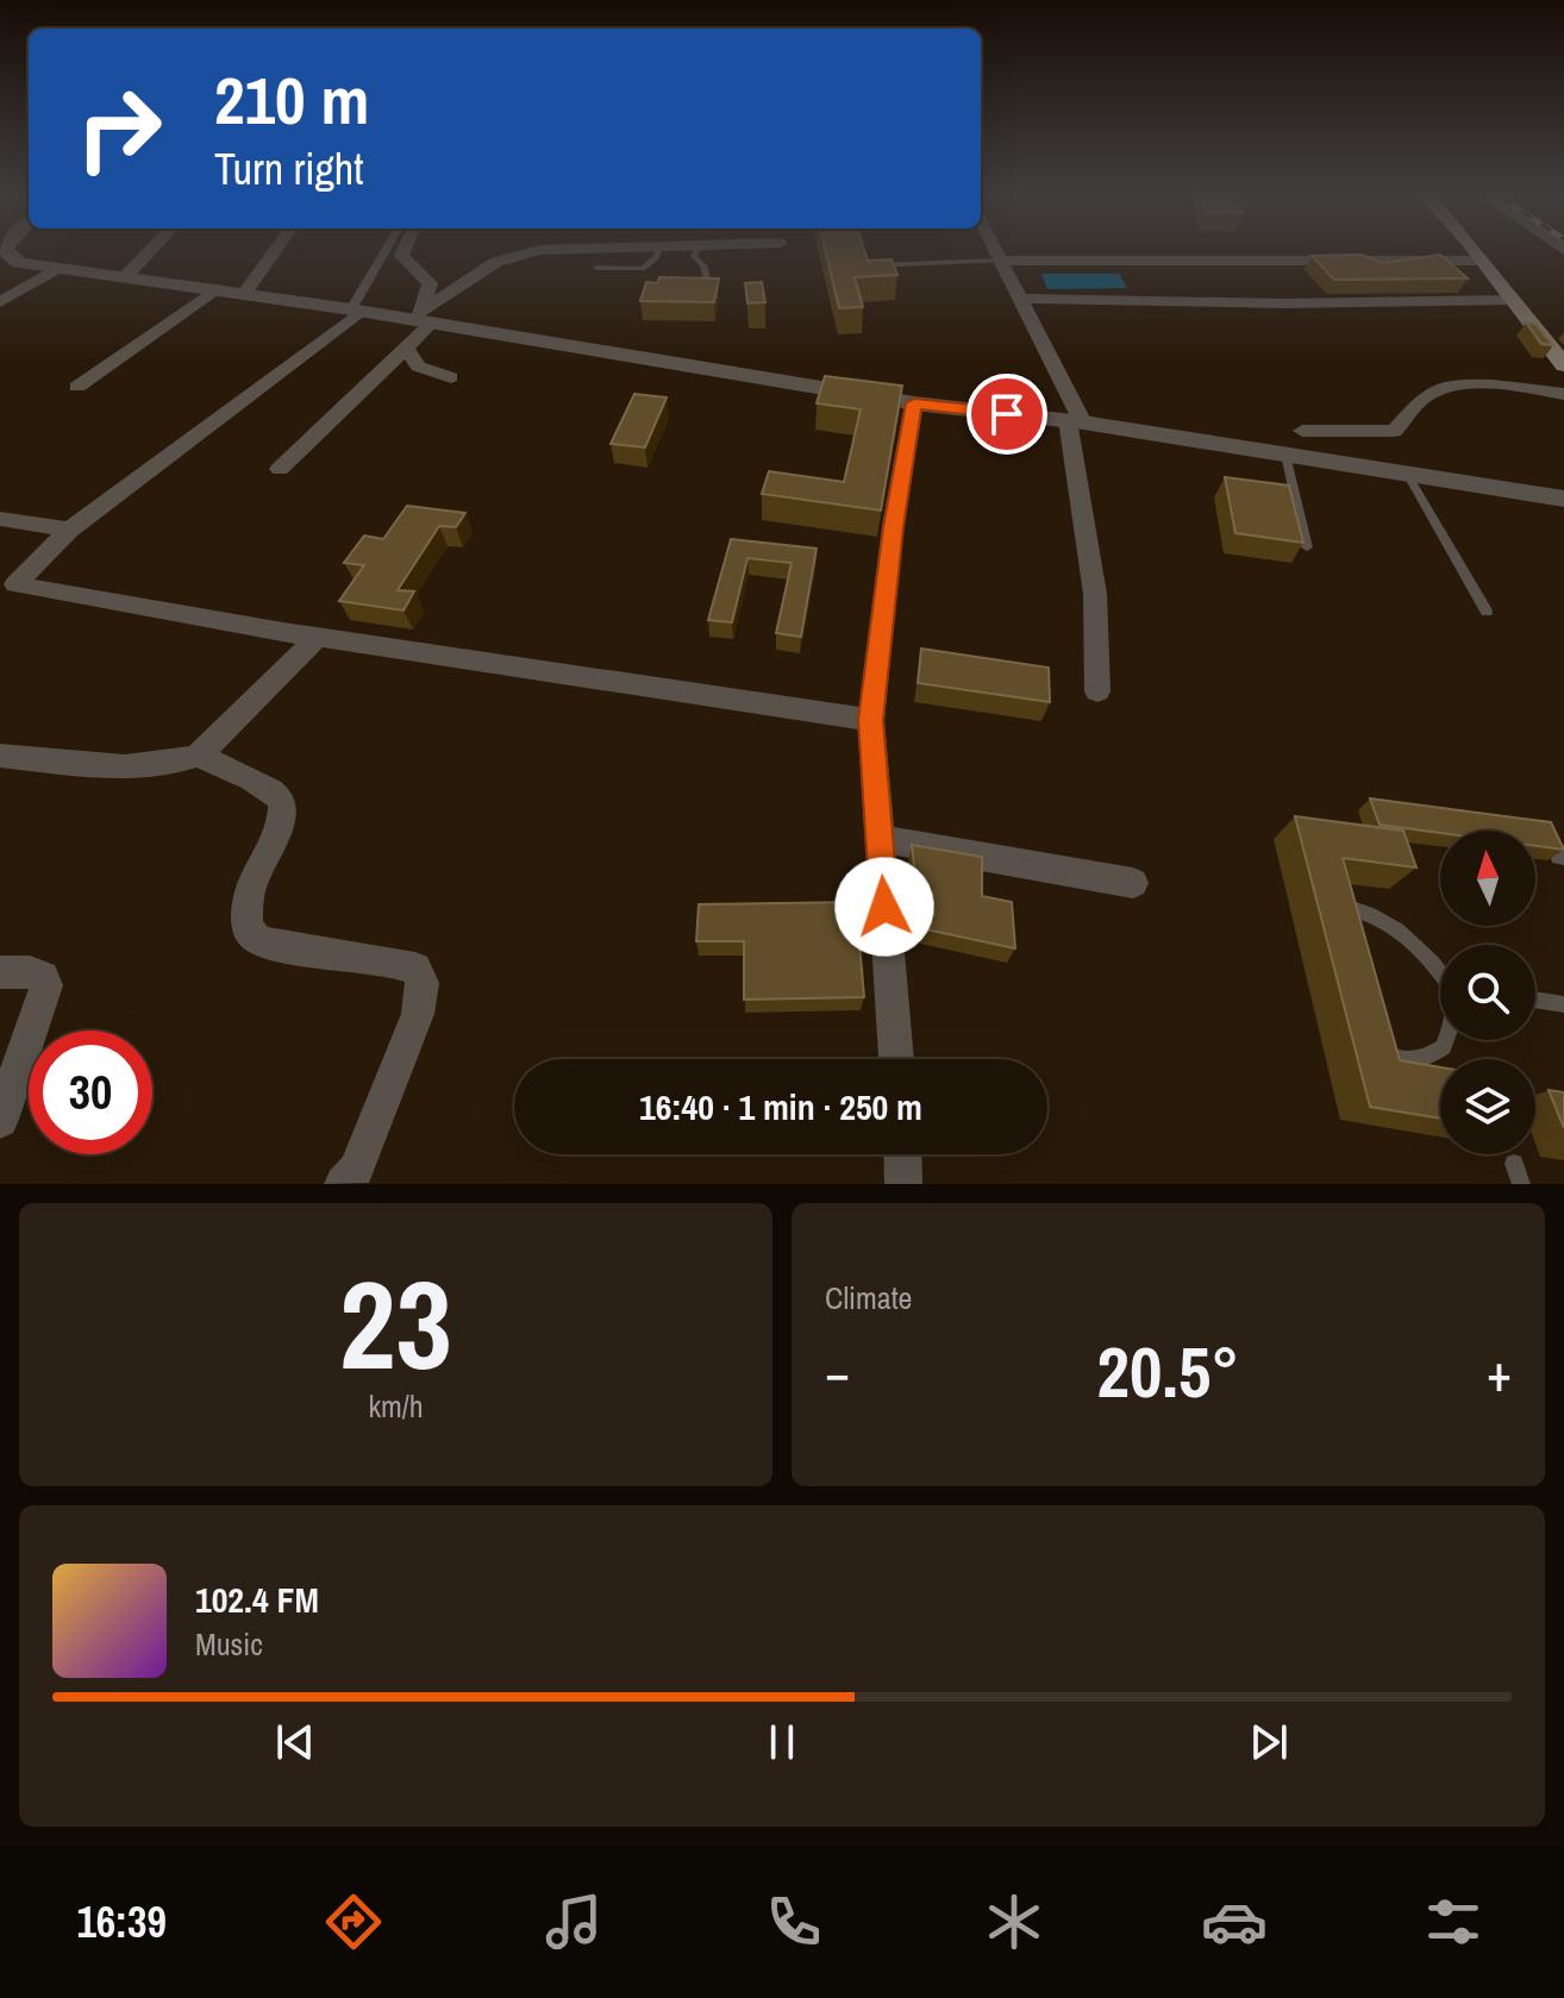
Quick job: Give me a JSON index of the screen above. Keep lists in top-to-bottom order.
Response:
{
  "north": "top",
  "page": {
    "turn": ["210 m", "Turn right"],
    "limit": "30",
    "trip": "16:40 · 1 min · 250 m",
    "tile": [
      ["23", "km/h"],
      "Climate"
    ],
    "heat": ["−", "20.5°", "+"],
    "song": ["102.4 FM", "Music"],
    "tabs": "16:39"
  }
}
